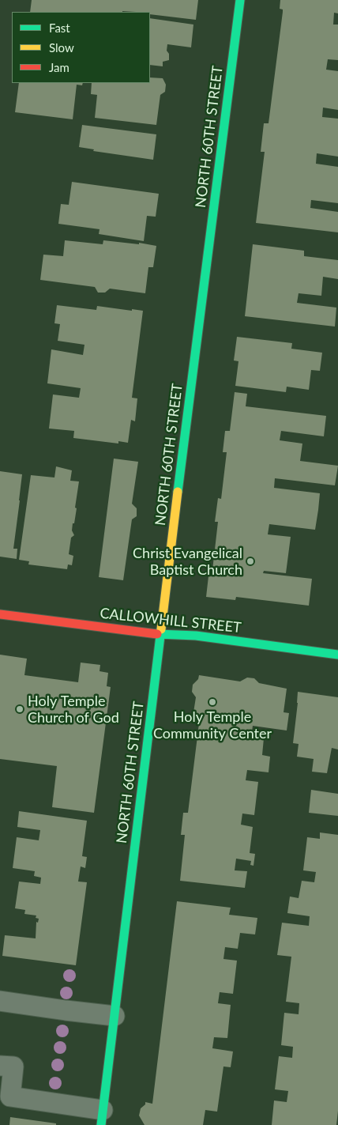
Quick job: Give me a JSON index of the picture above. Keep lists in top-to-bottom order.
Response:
{
  "streets": {
    "street": ["NORTH 60TH STREET", "CALLOWHILL STREET"]
  },
  "crossings": [
    ["NORTH 60TH STREET", "CALLOWHILL STREET"]
  ],
  "places": ["Christ Evangelical Baptist Church", "Holy Temple Community Center", "Holy Temple Church of God"],
  "legend": ["Fast", "Slow", "Jam"]
}
